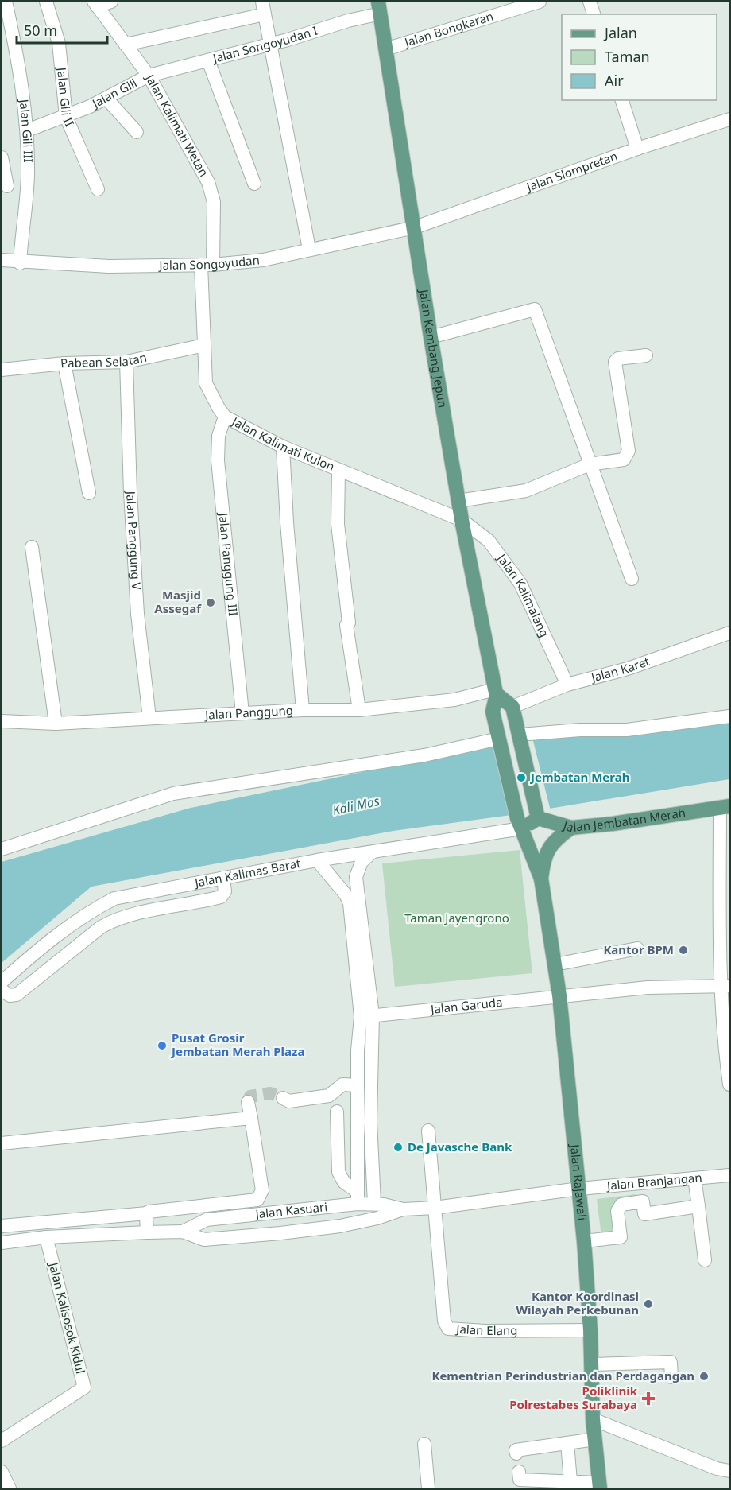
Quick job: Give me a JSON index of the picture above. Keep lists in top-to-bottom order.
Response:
{
  "streets": {
    "main road": ["Jalan Kembang Jepun", "Jalan Jembatan Merah", "Jalan Rajawali"],
    "street": [
      "Jalan Bongkaran",
      "Jalan Songoyudan I",
      "Jalan Gili",
      "Jalan Gili II",
      "Jalan Kalimati Wetan",
      "Jalan Gili III",
      "Jalan Slompretan",
      "Jalan Songoyudan",
      "Pabean Selatan",
      "Jalan Kalimati Kulon",
      "Jalan Panggung V",
      "Jalan Panggung III",
      "Jalan Kalimalang",
      "Jalan Karet",
      "Jalan Panggung",
      "Jalan Kalimas Barat",
      "Jalan Garuda",
      "Jalan Branjangan",
      "Jalan Kasuari",
      "Jalan Kalisosok Kidul",
      "Jalan Elang"
    ]
  },
  "crossings": [
    ["Jalan Bongkaran", "Jalan Kembang Jepun"],
    ["Jalan Songoyudan I", "Jalan Gili"],
    ["Jalan Songoyudan I", "Jalan Kalimati Wetan"],
    ["Jalan Songoyudan I", "Jalan Kembang Jepun"],
    ["Jalan Gili", "Jalan Gili II"],
    ["Jalan Gili", "Jalan Kalimati Wetan"],
    ["Jalan Gili", "Jalan Gili III"],
    ["Jalan Kalimati Wetan", "Jalan Songoyudan"],
    ["Jalan Kalimati Wetan", "Jalan Kalimati Kulon"],
    ["Jalan Gili III", "Jalan Songoyudan"],
    ["Jalan Slompretan", "Jalan Songoyudan"],
    ["Jalan Slompretan", "Jalan Kembang Jepun"],
    ["Jalan Songoyudan", "Jalan Kembang Jepun"],
    ["Jalan Songoyudan", "Jalan Kalimati Kulon"],
    ["Jalan Kembang Jepun", "Jalan Kalimati Kulon"],
    ["Jalan Kembang Jepun", "Jalan Kalimalang"],
    ["Jalan Kembang Jepun", "Jalan Panggung"],
    ["Jalan Kembang Jepun", "Jalan Kalimas Barat"],
    ["Jalan Kembang Jepun", "Jalan Rajawali"],
    ["Pabean Selatan", "Jalan Kalimati Kulon"],
    ["Pabean Selatan", "Jalan Panggung V"],
    ["Jalan Kalimati Kulon", "Jalan Panggung III"],
    ["Jalan Kalimati Kulon", "Jalan Kalimalang"],
    ["Jalan Panggung V", "Jalan Panggung"],
    ["Jalan Panggung III", "Jalan Panggung"],
    ["Jalan Kalimalang", "Jalan Karet"],
    ["Jalan Jembatan Merah", "Jalan Rajawali"],
    ["Jalan Kalimas Barat", "Jalan Rajawali"],
    ["Jalan Garuda", "Jalan Rajawali"],
    ["Jalan Branjangan", "Jalan Rajawali"],
    ["Jalan Branjangan", "Jalan Kasuari"],
    ["Jalan Rajawali", "Jalan Kasuari"],
    ["Jalan Rajawali", "Jalan Elang"],
    ["Jalan Kasuari", "Jalan Kalisosok Kidul"],
    ["Jalan Kasuari", "Jalan Elang"]
  ],
  "water": ["Kali Mas"],
  "parks": ["Taman Jayengrono"],
  "places": {
    "other": [
      "Masjid Assegaf",
      "Jembatan Merah",
      "Kantor BPM",
      "Pusat Grosir Jembatan Merah Plaza",
      "De Javasche Bank",
      "Kantor Koordinasi Wilayah Perkebunan",
      "Kementrian Perindustrian dan Perdagangan"
    ],
    "health": ["Poliklinik Polrestabes Surabaya"]
  },
  "legend": ["Jalan", "Taman", "Air"],
  "scale_bar": "50 m"
}
